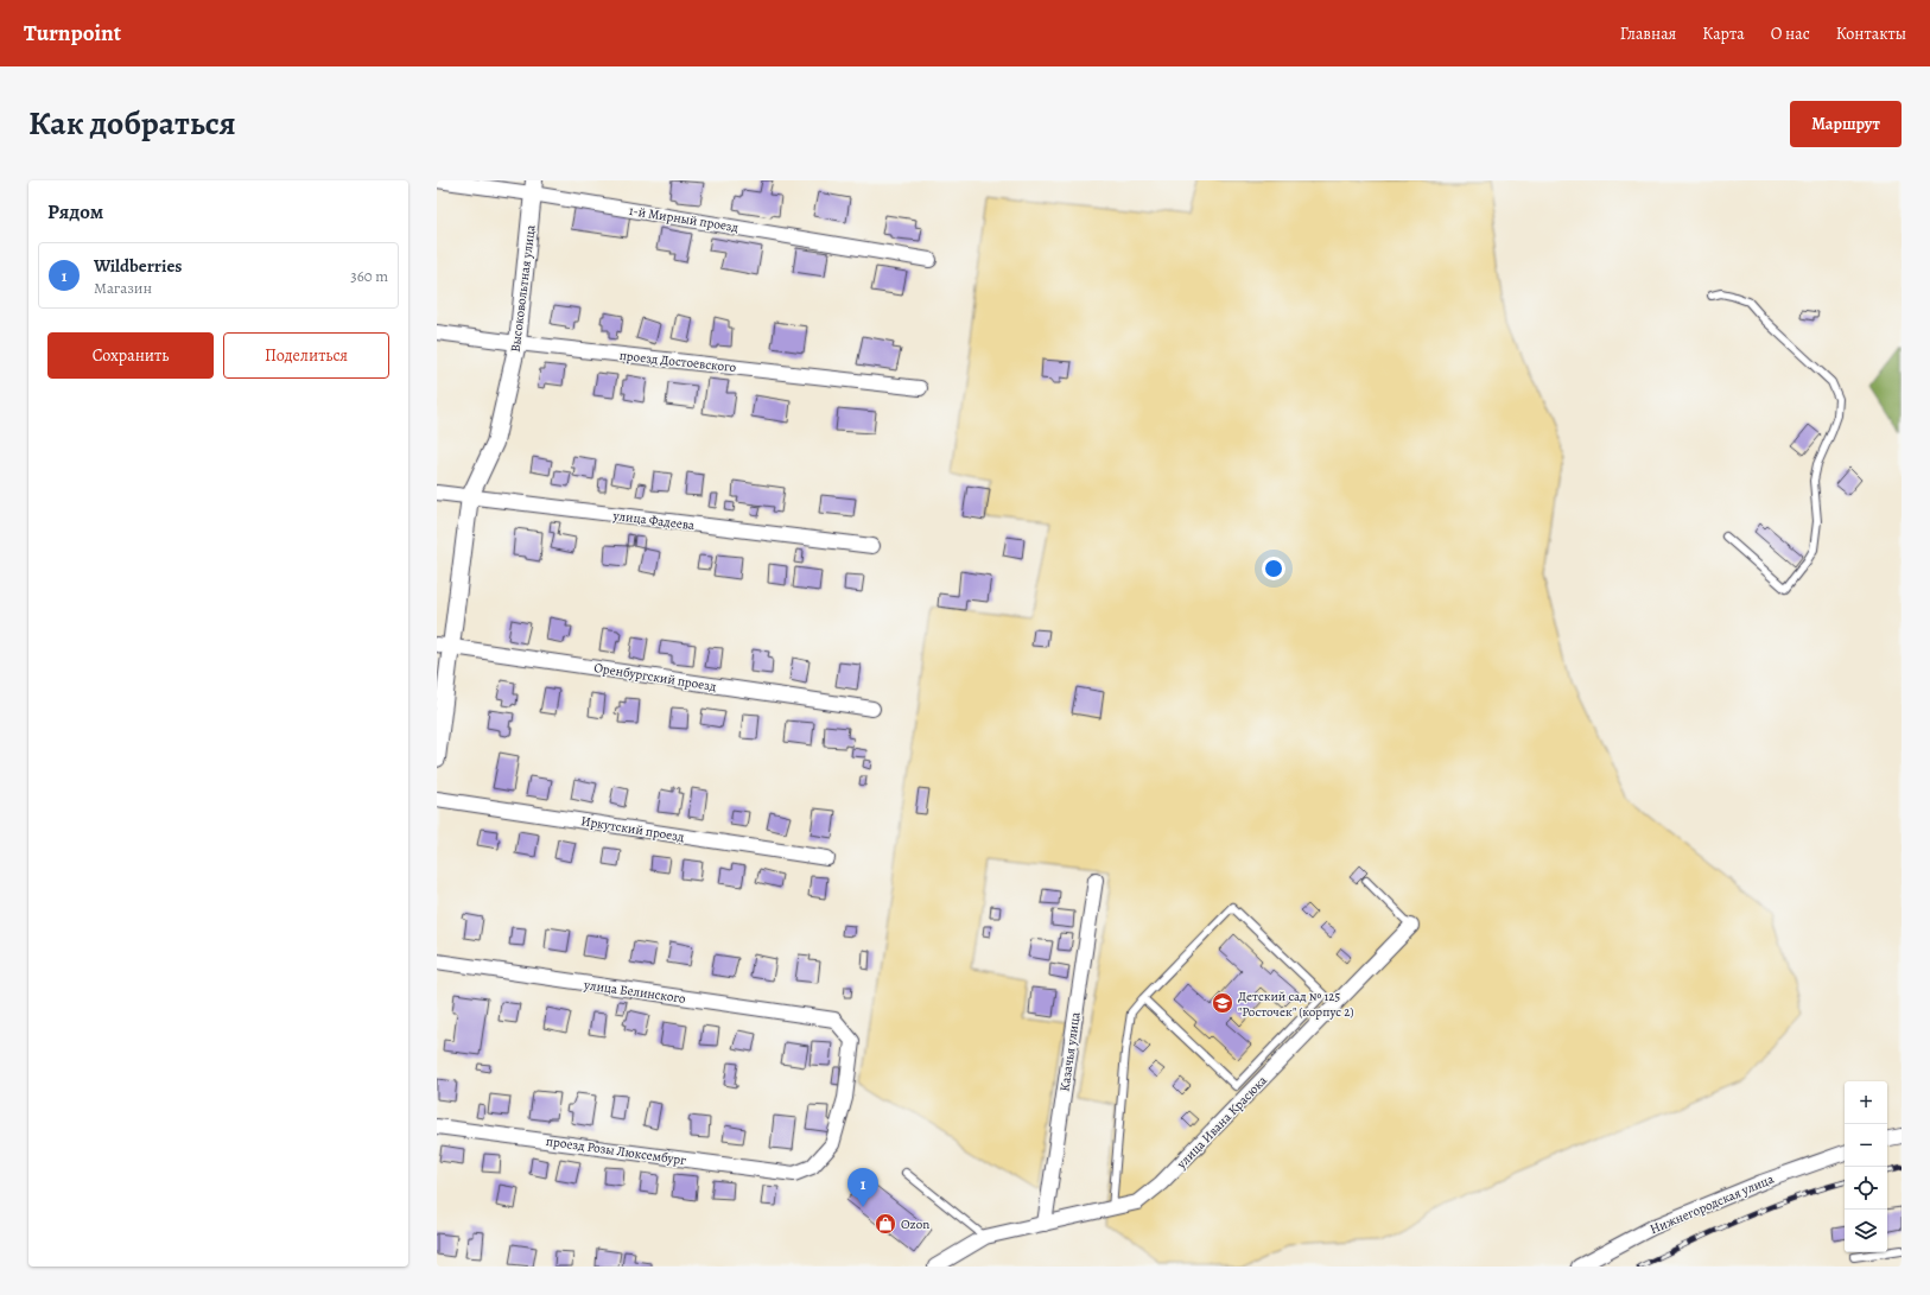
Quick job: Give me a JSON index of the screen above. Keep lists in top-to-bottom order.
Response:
{
  "streets": {
    "street": [
      "1-й Мирный проезд",
      "Высоковольтная улица",
      "проезд Достоевского",
      "улица Фадеева",
      "Оренбургский проезд",
      "Иркутский проезд",
      "улица Белинского",
      "Казачья улица",
      "улица Ивана Красюка",
      "проезд Розы Люксембург",
      "Нижнегородская улица"
    ]
  },
  "crossings": [
    ["1-й Мирный проезд", "Высоковольтная улица"],
    ["Высоковольтная улица", "проезд Достоевского"],
    ["Высоковольтная улица", "улица Фадеева"],
    ["Высоковольтная улица", "Оренбургский проезд"],
    ["улица Белинского", "проезд Розы Люксембург"],
    ["Казачья улица", "улица Ивана Красюка"]
  ],
  "places": {
    "school or university": ["Детский сад № 125 \"Росточек\" (корпус 2)"],
    "shop": ["Ozon"]
  },
  "page": {
    "header": "Turnpoint",
    "nav": [
      "Главная",
      "Карта",
      "О нас",
      "Контакты"
    ],
    "title": "Как добраться",
    "buttons": [
      "Маршрут",
      ["Сохранить", "Поделиться"]
    ],
    "heading": "Рядом",
    "list": [
      {
        "mark": "1",
        "name": "Wildberries",
        "note": "Магазин",
        "value": "360 m"
      }
    ],
    "map_buttons": ["+", "−"],
    "pins": "1"
  }
}
